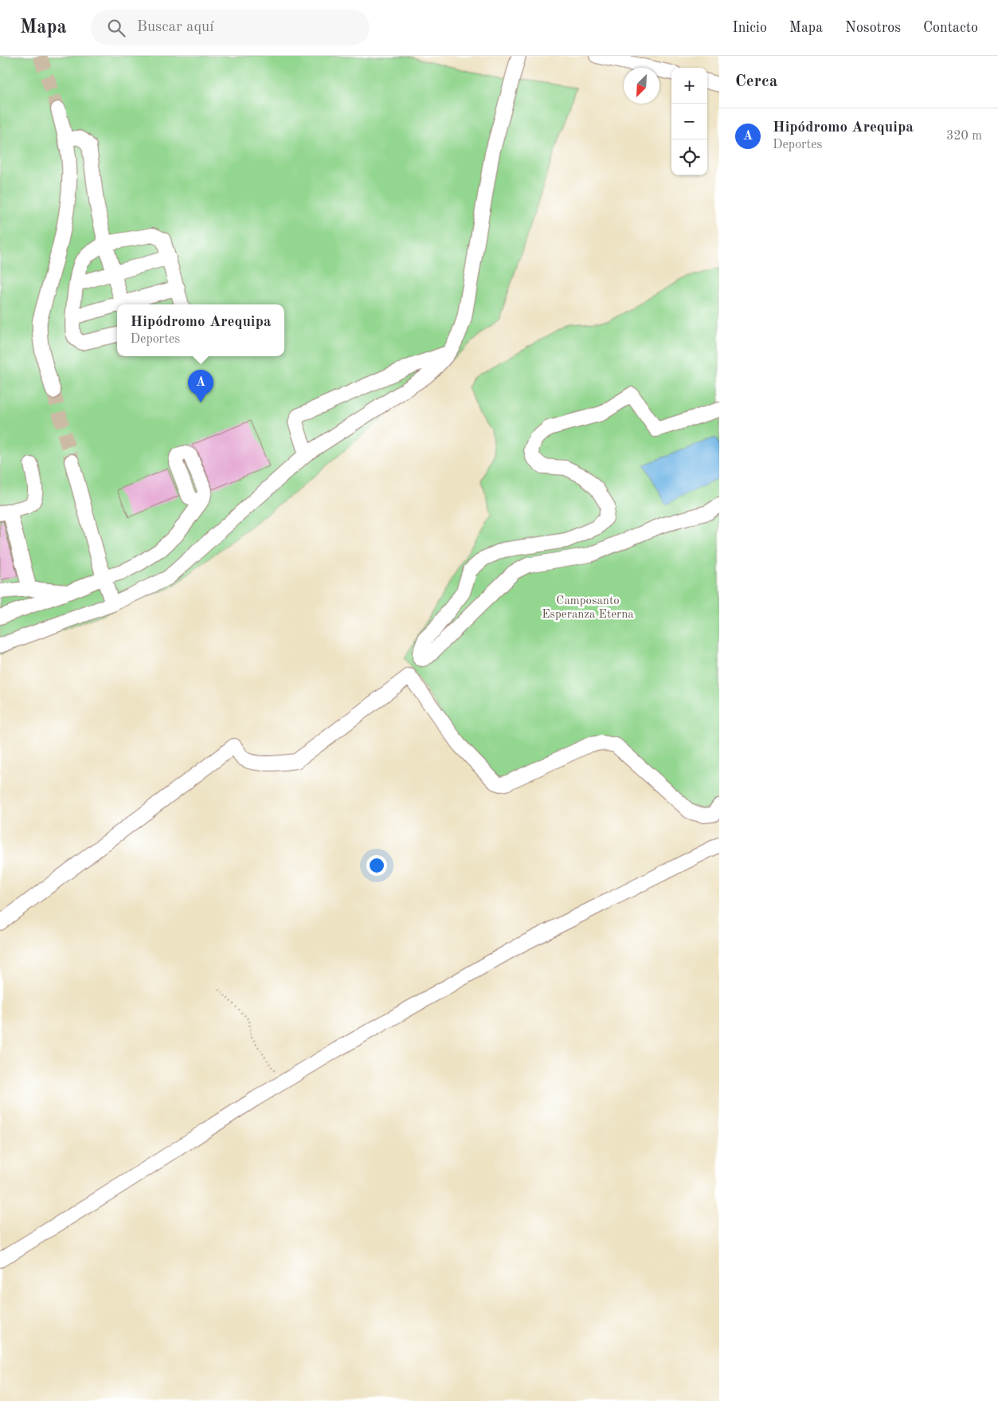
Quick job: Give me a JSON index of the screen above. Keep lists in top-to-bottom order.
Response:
{
  "parks": ["Camposanto Esperanza Eterna"],
  "north": "bottom left",
  "page": {
    "header": "Mapa",
    "search": "Buscar aquí",
    "nav": [
      "Inicio",
      "Mapa",
      "Nosotros",
      "Contacto"
    ],
    "heading": "Cerca",
    "map_buttons": ["+", "−"],
    "list": [
      {
        "mark": "A",
        "name": "Hipódromo Arequipa",
        "note": "Deportes",
        "value": "320 m"
      }
    ],
    "popup": ["Hipódromo Arequipa", "Deportes"],
    "pins": "A"
  }
}
